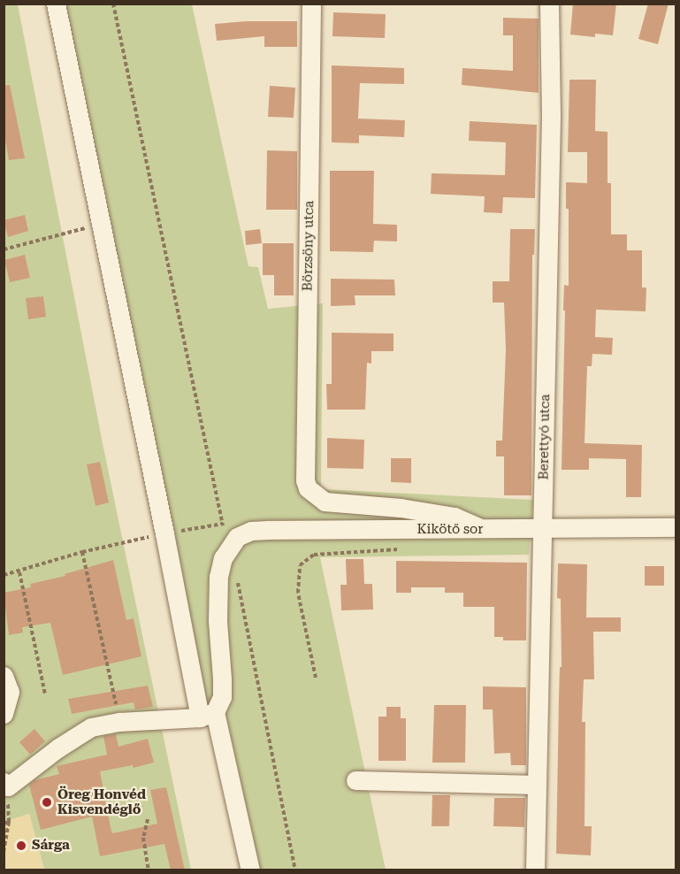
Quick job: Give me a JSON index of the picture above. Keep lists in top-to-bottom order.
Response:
{
  "streets": {
    "street": ["Börzsöny utca", "Berettyó utca", "Kikötő sor"]
  },
  "crossings": [
    ["Börzsöny utca", "Kikötő sor"],
    ["Berettyó utca", "Kikötő sor"]
  ],
  "places": ["Öreg Honvéd Kisvendéglő", "Sárga"]
}
